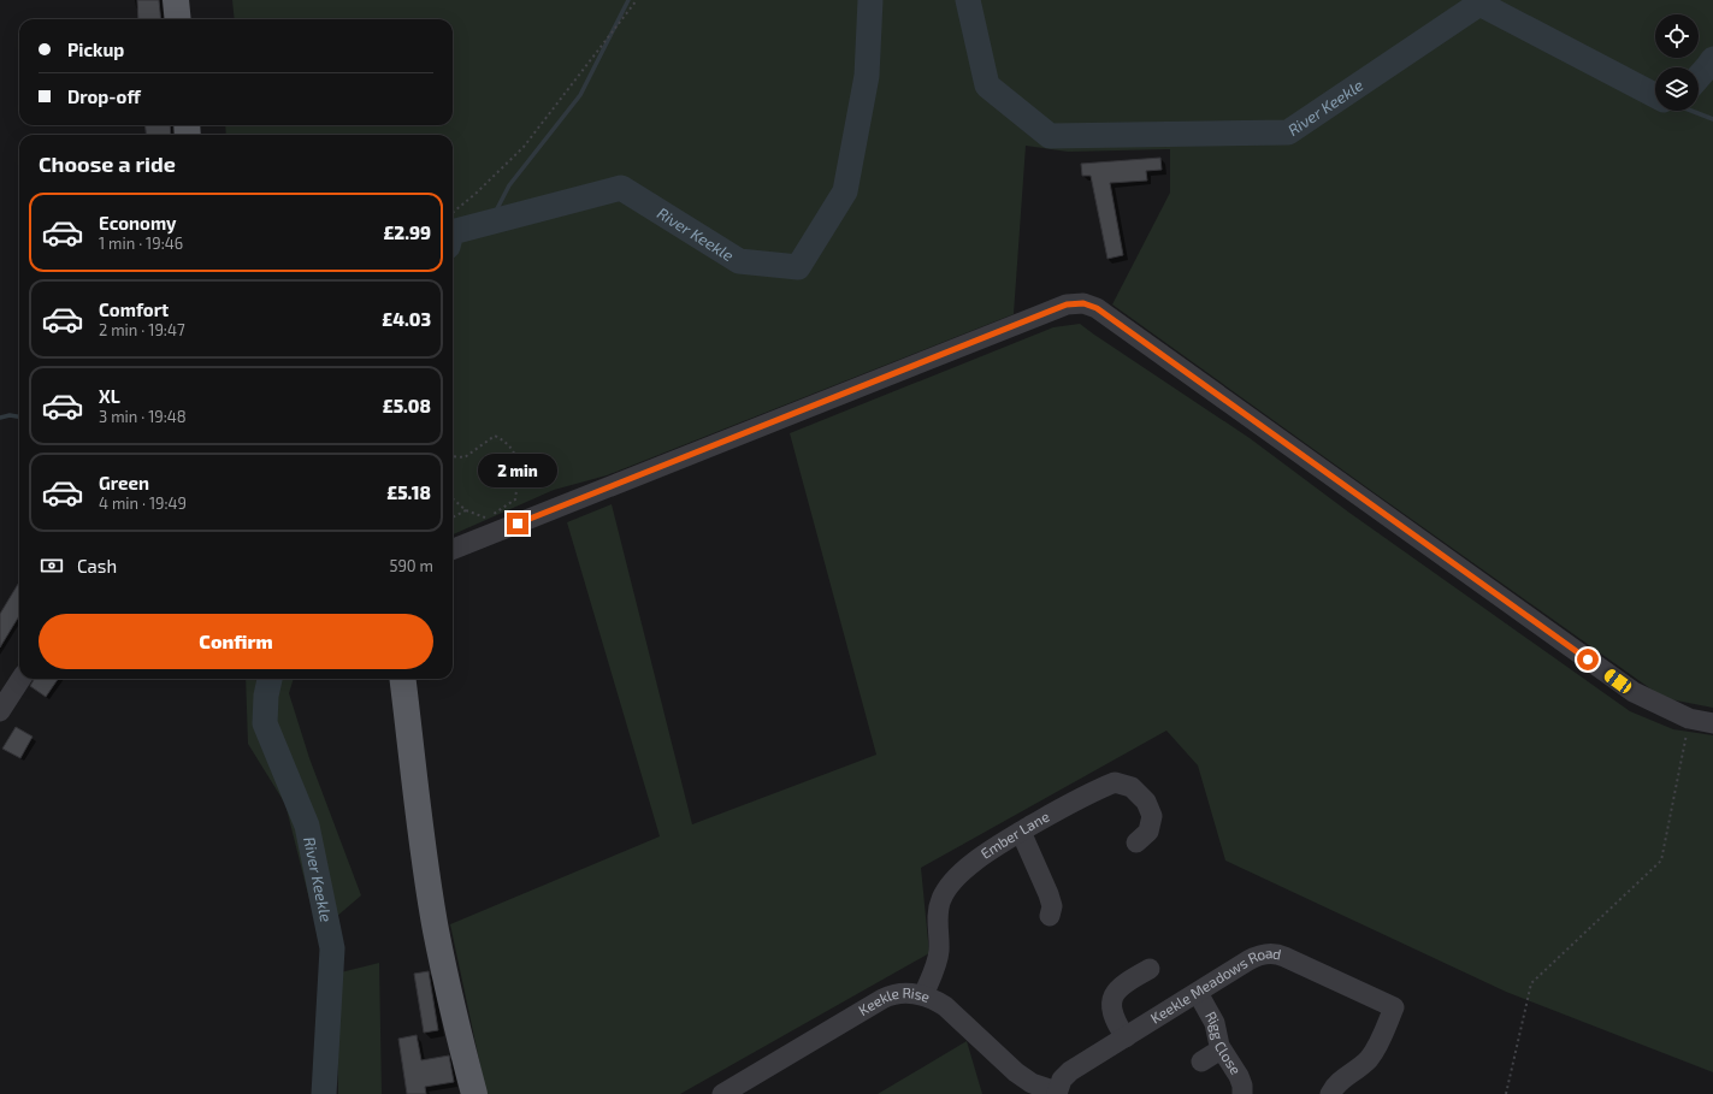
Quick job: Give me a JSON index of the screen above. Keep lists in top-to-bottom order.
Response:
{
  "streets": {
    "street": [
      "Ember Lane",
      "Keekle Meadows Road",
      "Keekle Rise",
      "Rigg Close"
    ]
  },
  "crossings": [
    ["Ember Lane", "Keekle Rise"],
    ["Keekle Meadows Road", "Keekle Rise"],
    ["Keekle Meadows Road", "Rigg Close"]
  ],
  "water": ["River Keekle"],
  "page": {
    "banner": ["Pickup", "Drop-off"],
    "heading": "Choose a ride",
    "list": [
      {
        "name": "Economy",
        "note": "1 min · 19:46",
        "value": "£2.99"
      },
      {
        "name": "Comfort",
        "note": "2 min · 19:47",
        "value": "£4.03"
      },
      {
        "name": "XL",
        "note": "3 min · 19:48",
        "value": "£5.08"
      },
      {
        "name": "Green",
        "note": "4 min · 19:49",
        "value": "£5.18"
      }
    ],
    "bubble": "2 min",
    "pay": ["Cash", "590 m"],
    "buttons": "Confirm"
  }
}
